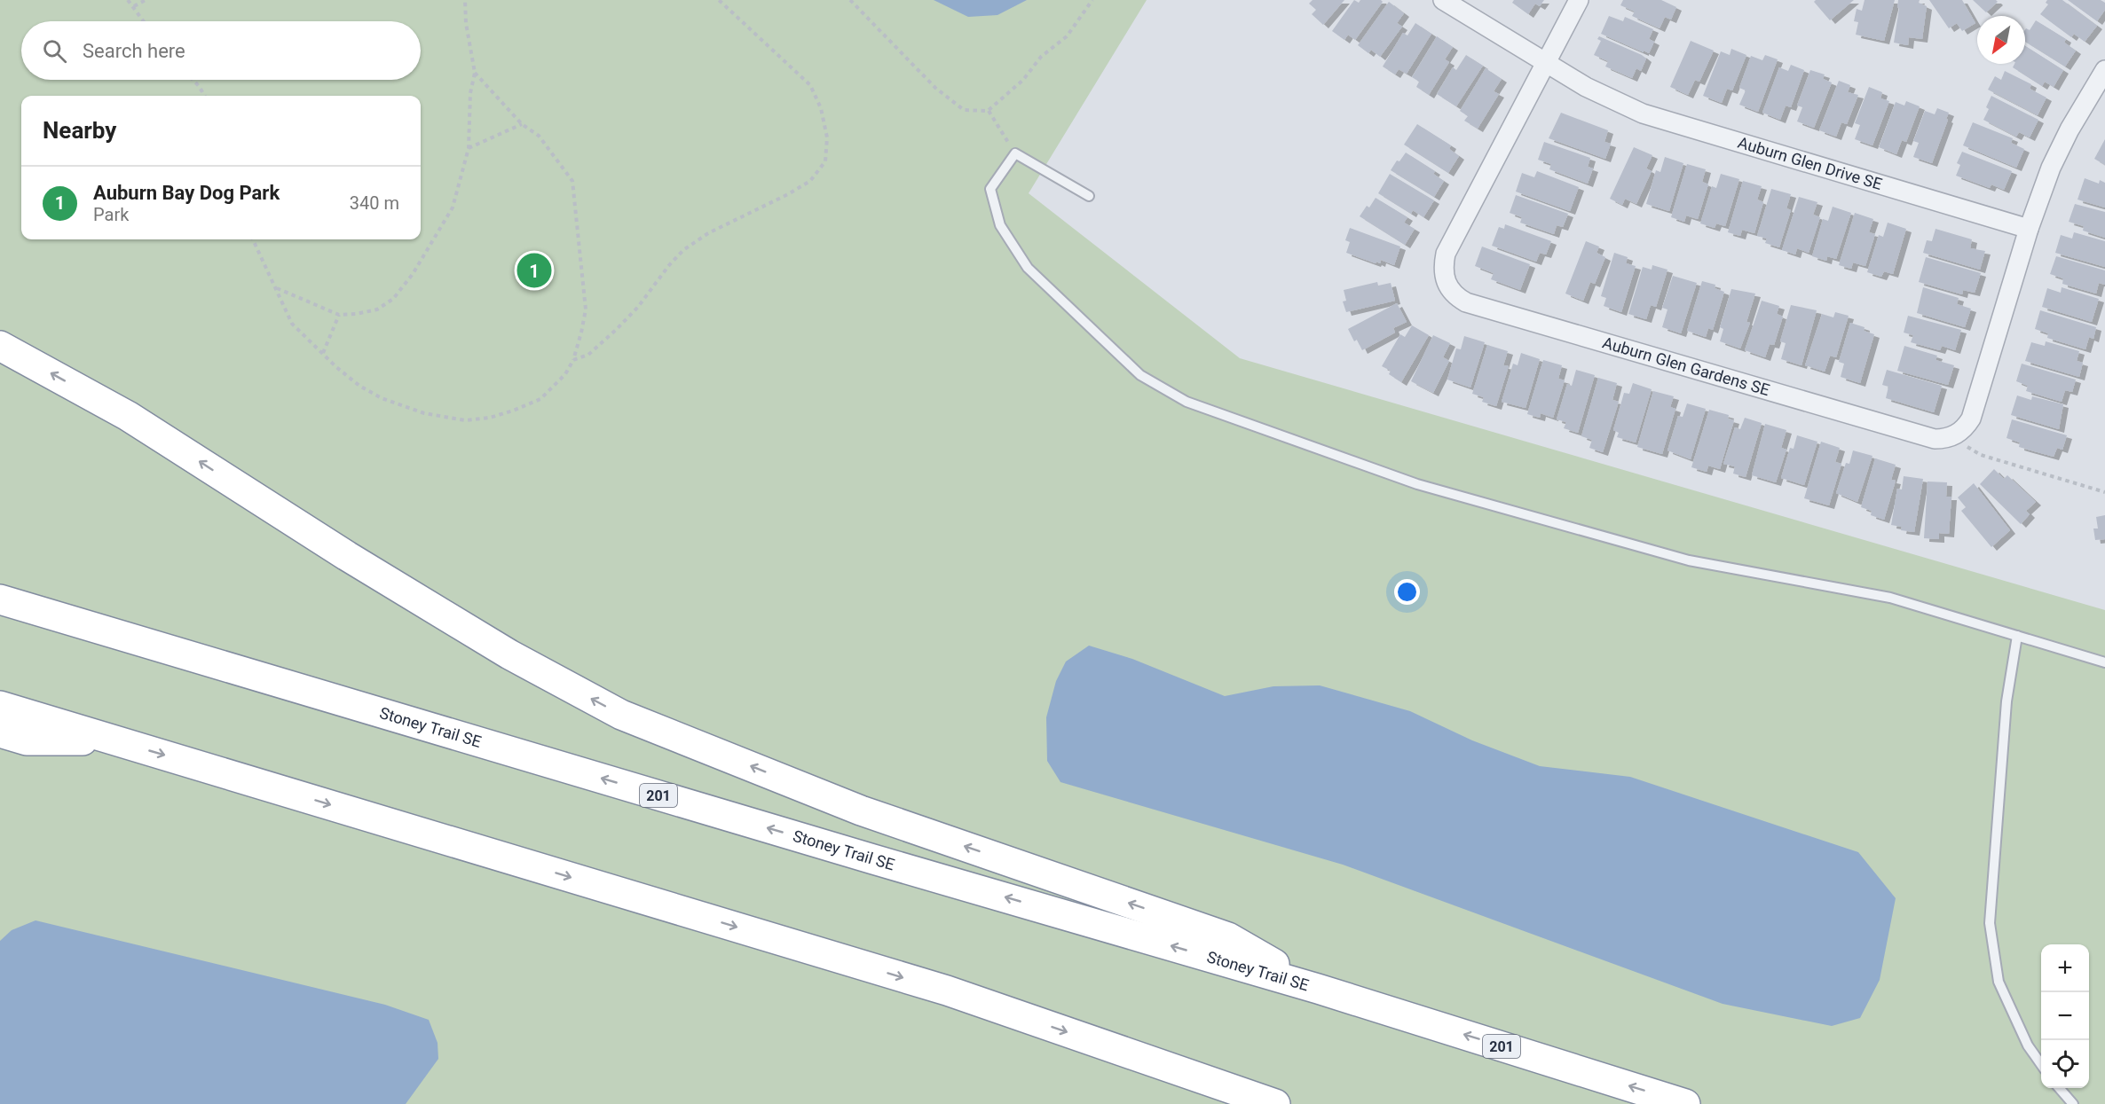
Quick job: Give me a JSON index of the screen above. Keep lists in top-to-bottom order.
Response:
{
  "streets": {
    "highway": ["Stoney Trail SE", "201"],
    "street": ["Auburn Glen Drive SE", "Auburn Glen Gardens SE"]
  },
  "crossings": [
    ["Auburn Glen Drive SE", "Auburn Glen Gardens SE"]
  ],
  "north": "bottom left",
  "page": {
    "search": "Search here",
    "heading": "Nearby",
    "list": [
      {
        "mark": "1",
        "name": "Auburn Bay Dog Park",
        "note": "Park",
        "value": "340 m"
      }
    ],
    "pins": "1",
    "map_buttons": ["+", "−"]
  }
}
